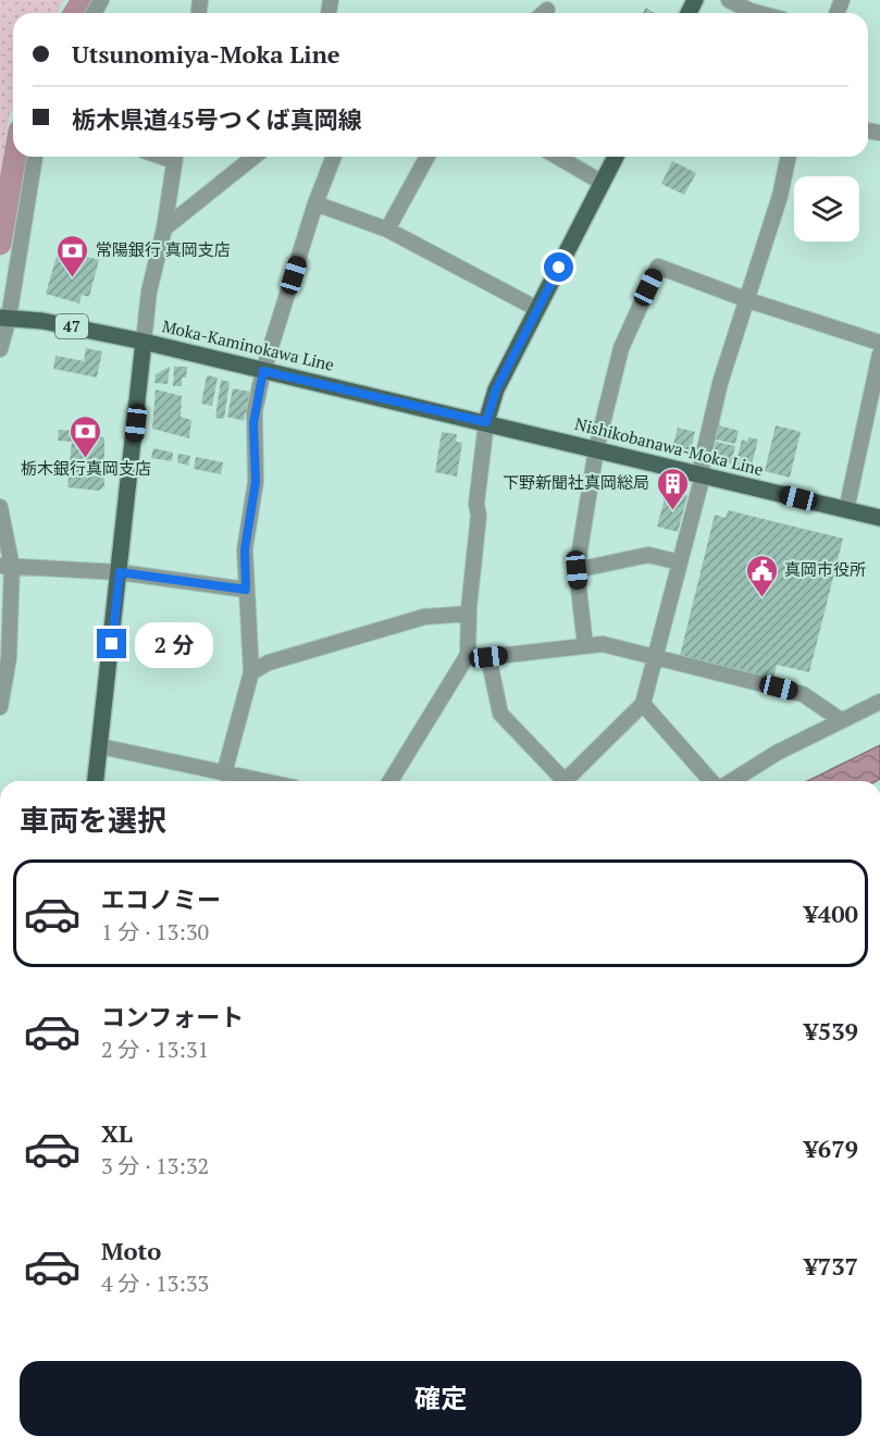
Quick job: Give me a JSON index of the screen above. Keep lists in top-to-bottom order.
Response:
{
  "streets": {
    "main road": ["47", "Moka-Kaminokawa Line", "Nishikobanawa-Moka Line"]
  },
  "crossings": [
    ["Moka-Kaminokawa Line", "Nishikobanawa-Moka Line"]
  ],
  "places": {
    "bank": ["常陽銀行 真岡支店", "栃木銀行真岡支店"],
    "building": ["下野新聞社真岡総局"],
    "public building": ["真岡市役所"]
  },
  "page": {
    "banner": ["Utsunomiya-Moka Line", "栃木県道45号つくば真岡線"],
    "bubble": "2 分",
    "heading": "車両を選択",
    "list": [
      {
        "name": "エコノミー",
        "note": "1 分 · 13:30",
        "value": "¥400"
      },
      {
        "name": "コンフォート",
        "note": "2 分 · 13:31",
        "value": "¥539"
      },
      {
        "name": "XL",
        "note": "3 分 · 13:32",
        "value": "¥679"
      },
      {
        "name": "Moto",
        "note": "4 分 · 13:33",
        "value": "¥737"
      }
    ],
    "buttons": "確定"
  }
}
